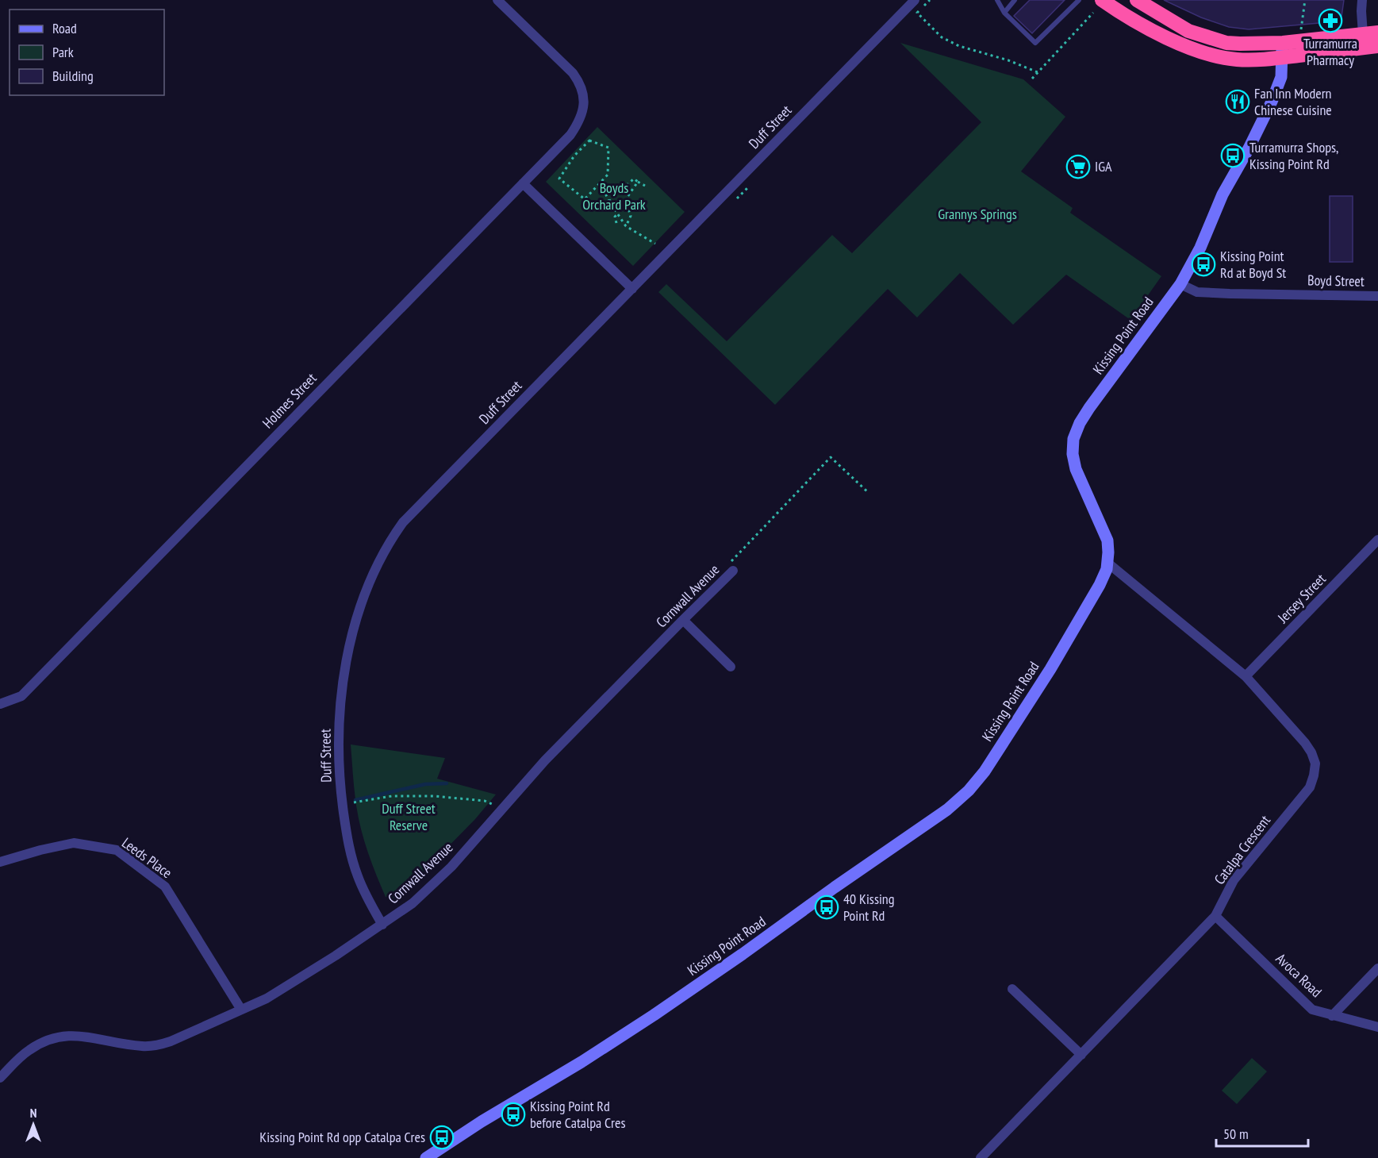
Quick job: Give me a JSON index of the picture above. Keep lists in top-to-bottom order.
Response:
{
  "streets": {
    "main road": ["Kissing Point Road"],
    "street": [
      "Duff Street",
      "Boyd Street",
      "Holmes Street",
      "Cornwall Avenue",
      "Jersey Street",
      "Catalpa Crescent",
      "Leeds Place",
      "Avoca Road"
    ]
  },
  "crossings": [
    ["Duff Street", "Cornwall Avenue"],
    ["Boyd Street", "Kissing Point Road"],
    ["Kissing Point Road", "Catalpa Crescent"],
    ["Cornwall Avenue", "Leeds Place"],
    ["Jersey Street", "Catalpa Crescent"],
    ["Catalpa Crescent", "Avoca Road"]
  ],
  "parks": ["Boyds Orchard Park", "Grannys Springs", "Duff Street Reserve"],
  "places": {
    "pharmacy": ["Turramurra Pharmacy"],
    "restaurant": ["Fan Inn Modern Chinese Cuisine"],
    "bus stop": [
      "Turramurra Shops, Kissing Point Rd",
      "Kissing Point Rd at Boyd St",
      "40 Kissing Point Rd",
      "Kissing Point Rd before Catalpa Cres",
      "Kissing Point Rd opp Catalpa Cres"
    ],
    "supermarket": ["IGA"]
  },
  "legend": ["Road", "Park", "Building"],
  "scale_bar": "50 m",
  "north": "top"
}
